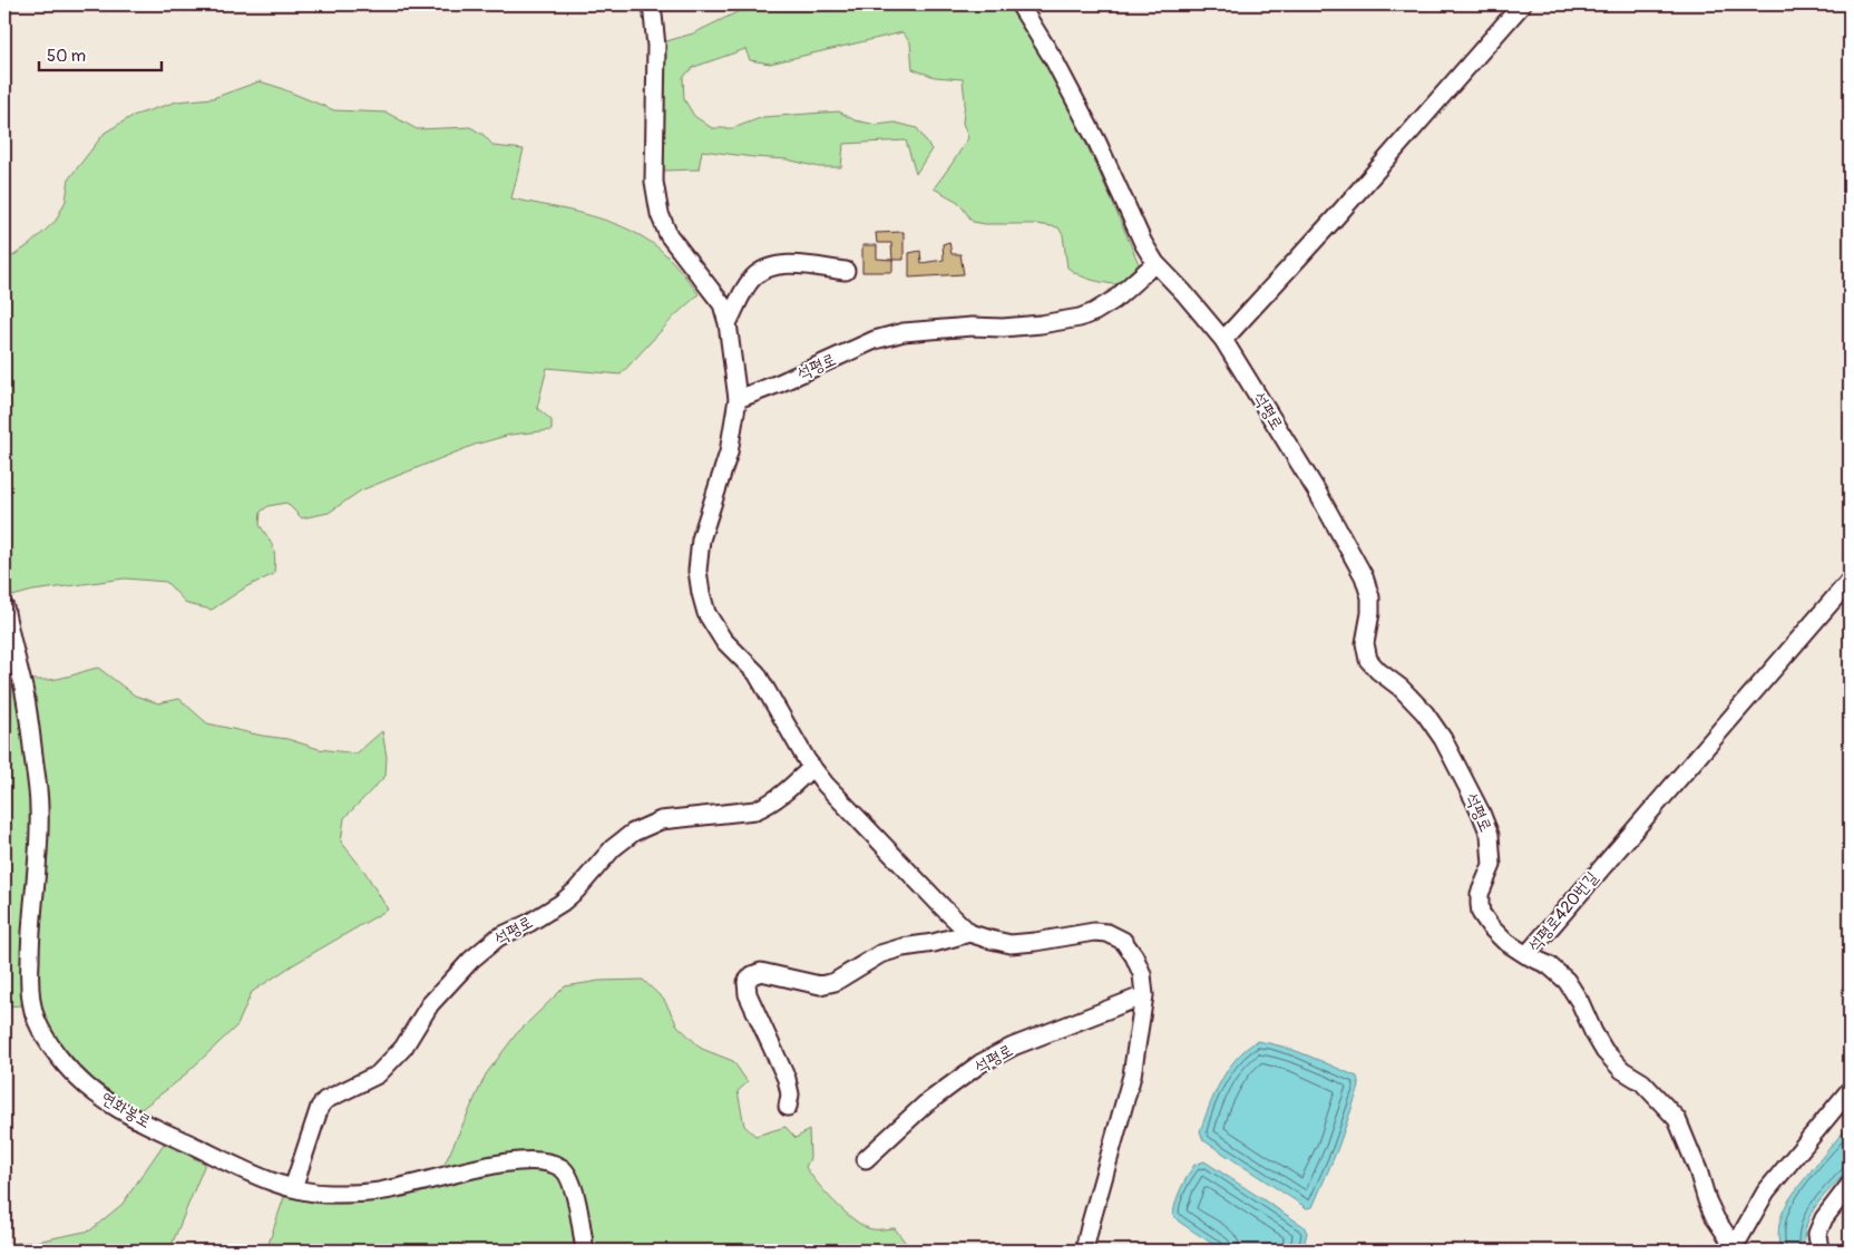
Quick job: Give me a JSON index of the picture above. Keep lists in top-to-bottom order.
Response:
{
  "streets": {
    "street": ["석평로", "석평로420번길", "연화봉로"]
  },
  "crossings": [
    ["석평로", "석평로420번길"],
    ["석평로", "연화봉로"]
  ],
  "scale_bar": "50 m"
}
